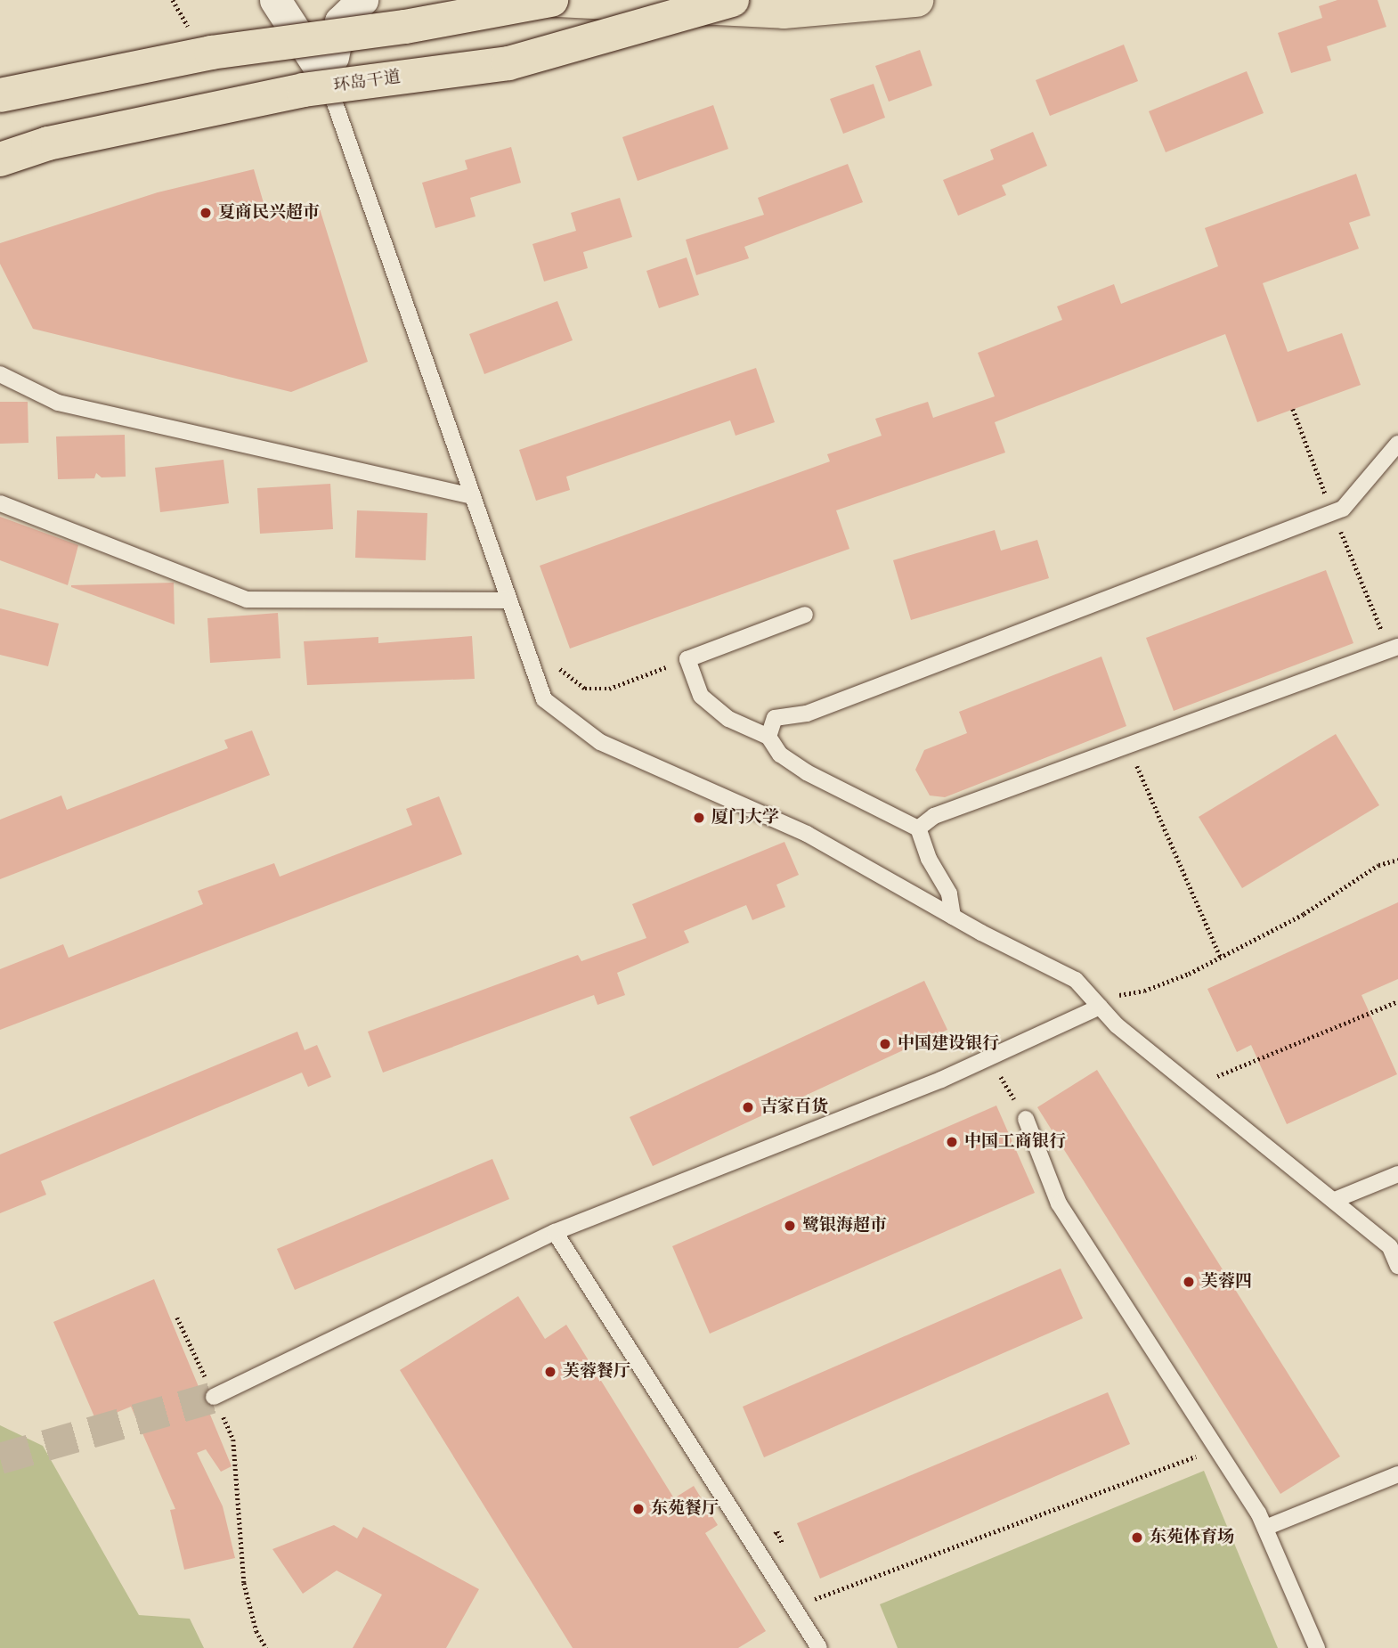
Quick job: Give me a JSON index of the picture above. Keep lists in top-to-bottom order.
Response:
{
  "streets": {
    "highway": ["环岛干道"]
  },
  "places": [
    "夏商民兴超市",
    "厦门大学",
    "中国建设银行",
    "吉家百货",
    "中国工商银行",
    "鹭银海超市",
    "芙蓉四",
    "芙蓉餐厅",
    "东苑餐厅",
    "东苑体育场"
  ]
}
